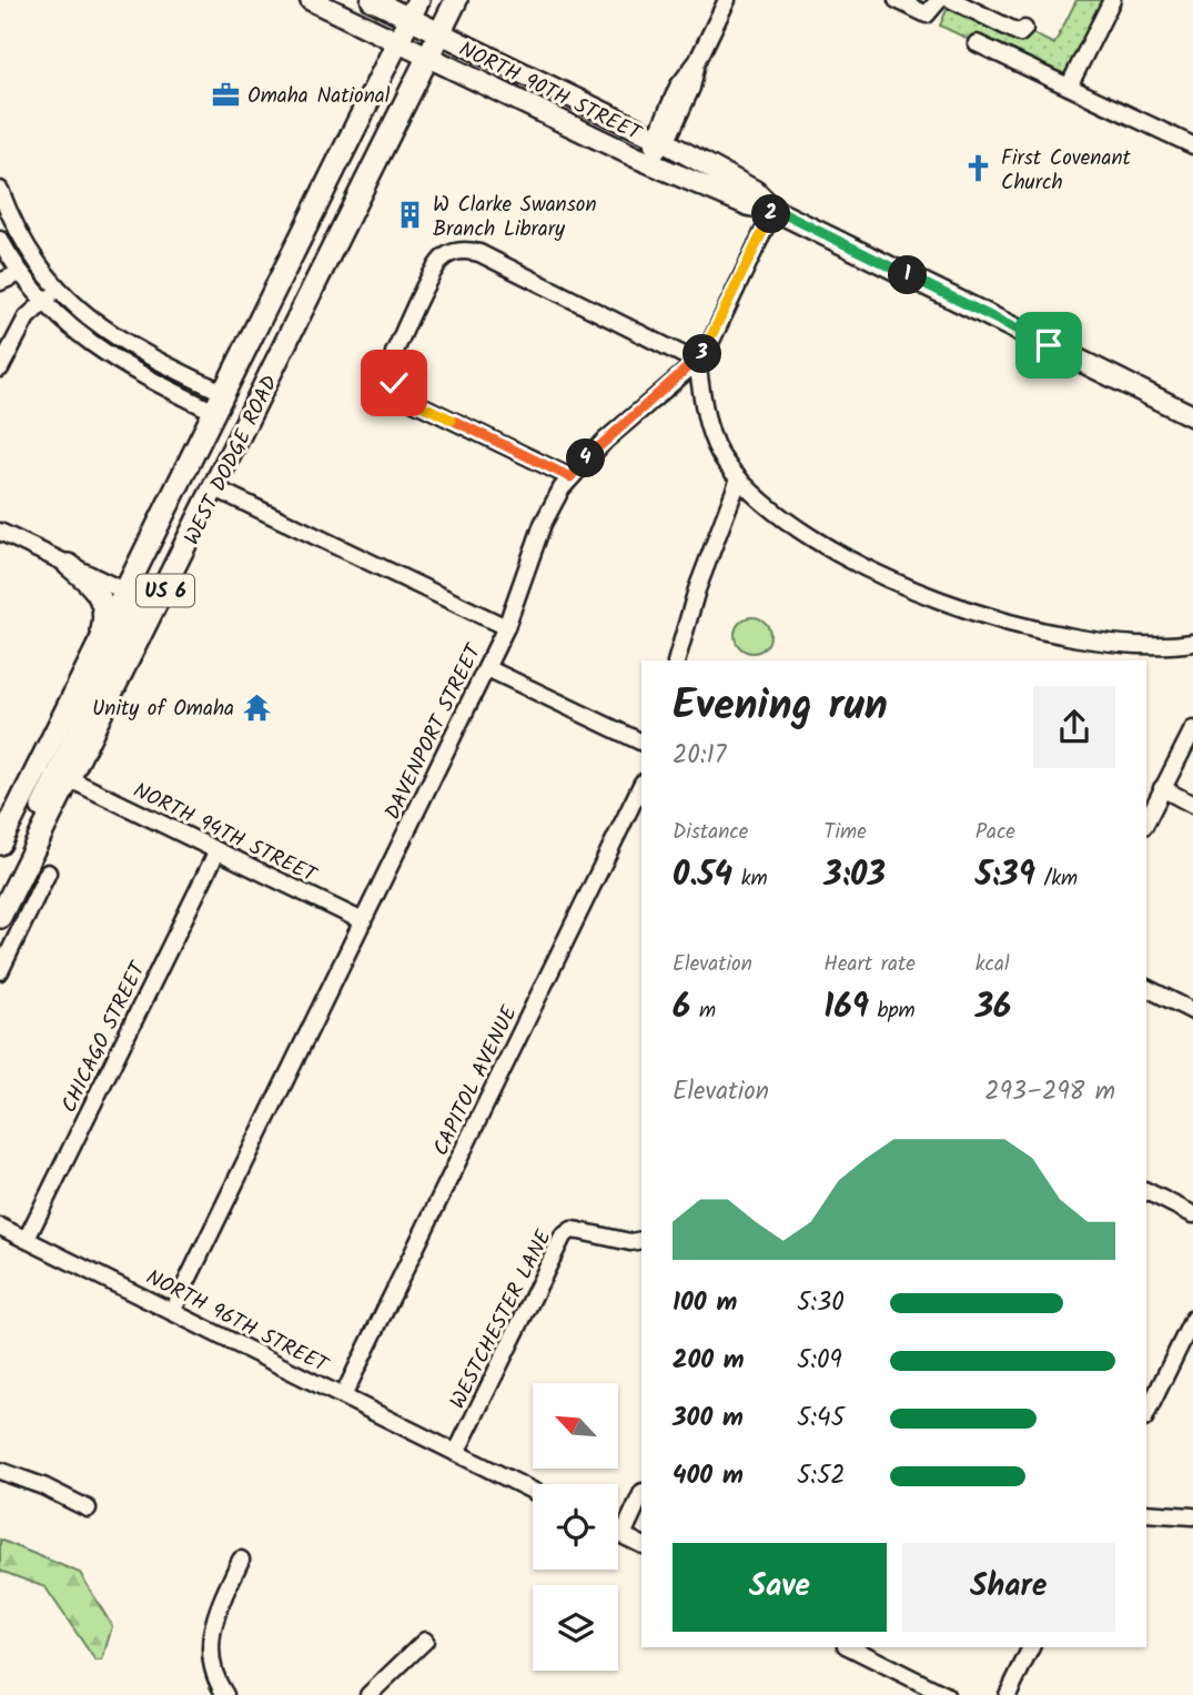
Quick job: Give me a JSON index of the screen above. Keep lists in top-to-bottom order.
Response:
{
  "streets": {
    "highway": ["WEST DODGE ROAD", "US 6"],
    "main road": ["NORTH 90TH STREET"],
    "street": [
      "DAVENPORT STREET",
      "NORTH 94TH STREET",
      "CHICAGO STREET",
      "CAPITOL AVENUE",
      "WESTCHESTER LANE",
      "NORTH 96TH STREET"
    ]
  },
  "crossings": [
    ["NORTH 90TH STREET", "WEST DODGE ROAD"],
    ["NORTH 90TH STREET", "DAVENPORT STREET"],
    ["WEST DODGE ROAD", "NORTH 94TH STREET"],
    ["DAVENPORT STREET", "NORTH 94TH STREET"],
    ["DAVENPORT STREET", "NORTH 96TH STREET"],
    ["NORTH 94TH STREET", "CHICAGO STREET"],
    ["CHICAGO STREET", "NORTH 96TH STREET"],
    ["CAPITOL AVENUE", "NORTH 96TH STREET"],
    ["WESTCHESTER LANE", "NORTH 96TH STREET"]
  ],
  "places": {
    "office": ["Omaha National"],
    "church": ["First Covenant Church"],
    "building": ["W Clarke Swanson Branch Library"],
    "temple": ["Unity of Omaha"]
  },
  "north": "top left",
  "page": {
    "pins": [
      "2",
      "1",
      "3",
      "4"
    ],
    "heading": ["Evening run", "20:17"],
    "stats": [
      ["Distance", "0.54 km"],
      ["Time", "3:03"],
      ["Pace", "5:39 /km"],
      ["Elevation", "6 m"],
      ["Heart rate", "169 bpm"],
      ["kcal", "36"]
    ],
    "chart": ["Elevation", "293–298 m"],
    "list": [
      {
        "name": "100 m",
        "note": "5:30"
      },
      {
        "name": "200 m",
        "note": "5:09"
      },
      {
        "name": "300 m",
        "note": "5:45"
      },
      {
        "name": "400 m",
        "note": "5:52"
      }
    ],
    "buttons": ["Save", "Share"]
  }
}
